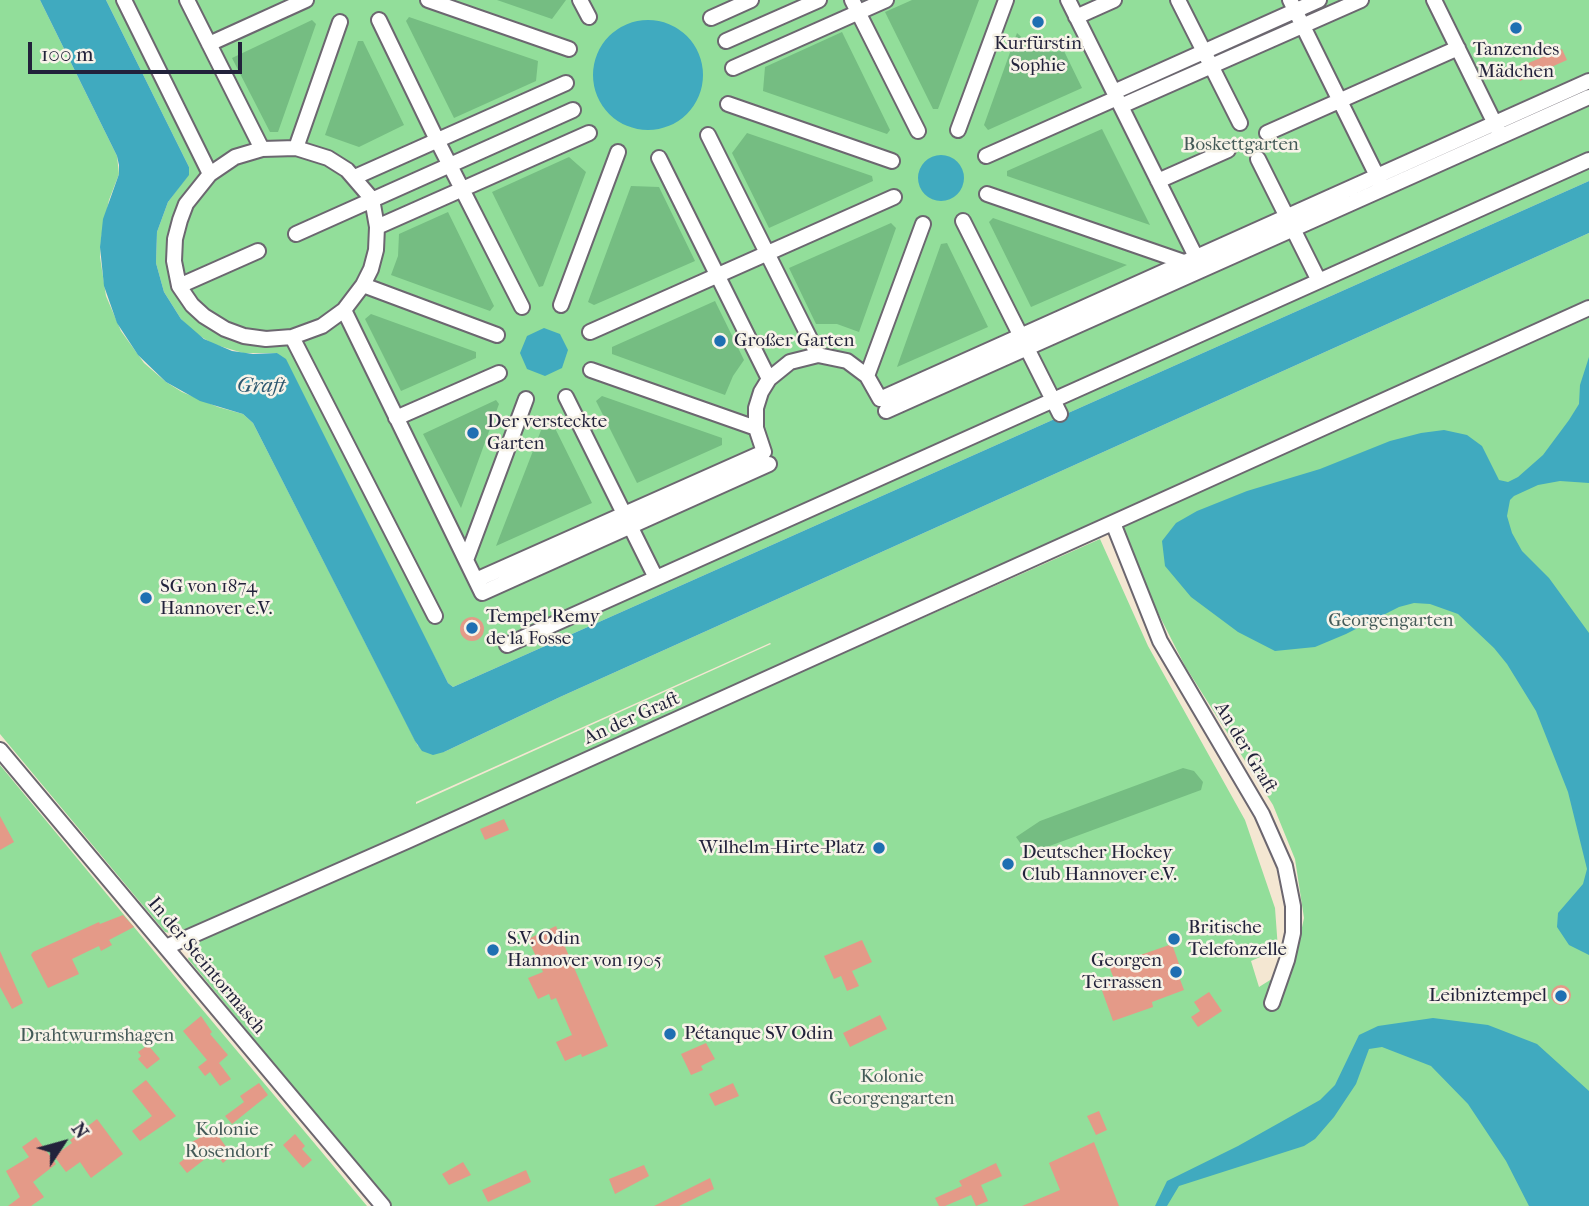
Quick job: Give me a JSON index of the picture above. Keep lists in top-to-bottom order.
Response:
{
  "streets": {
    "street": ["An der Graft", "In der Steintormasch"]
  },
  "crossings": [
    ["An der Graft", "In der Steintormasch"]
  ],
  "water": ["Graft"],
  "parks": [
    "Boskettgarten",
    "Georgengarten",
    "Drahtwurmshagen",
    "Kolonie Georgengarten",
    "Kolonie Rosendorf"
  ],
  "places": [
    "Kurfürstin Sophie",
    "Tanzendes Mädchen",
    "Großer Garten",
    "Der versteckte Garten",
    "SG von 1874 Hannover e.V.",
    "Tempel Remy de la Fosse",
    "Wilhelm-Hirte-Platz",
    "Deutscher Hockey Club Hannover e.V.",
    "Britische Telefonzelle",
    "S.V. Odin Hannover von 1905",
    "Georgen Terrassen",
    "Leibniztempel",
    "Pétanque SV Odin"
  ],
  "scale_bar": "100 m",
  "north": "top right"
}
